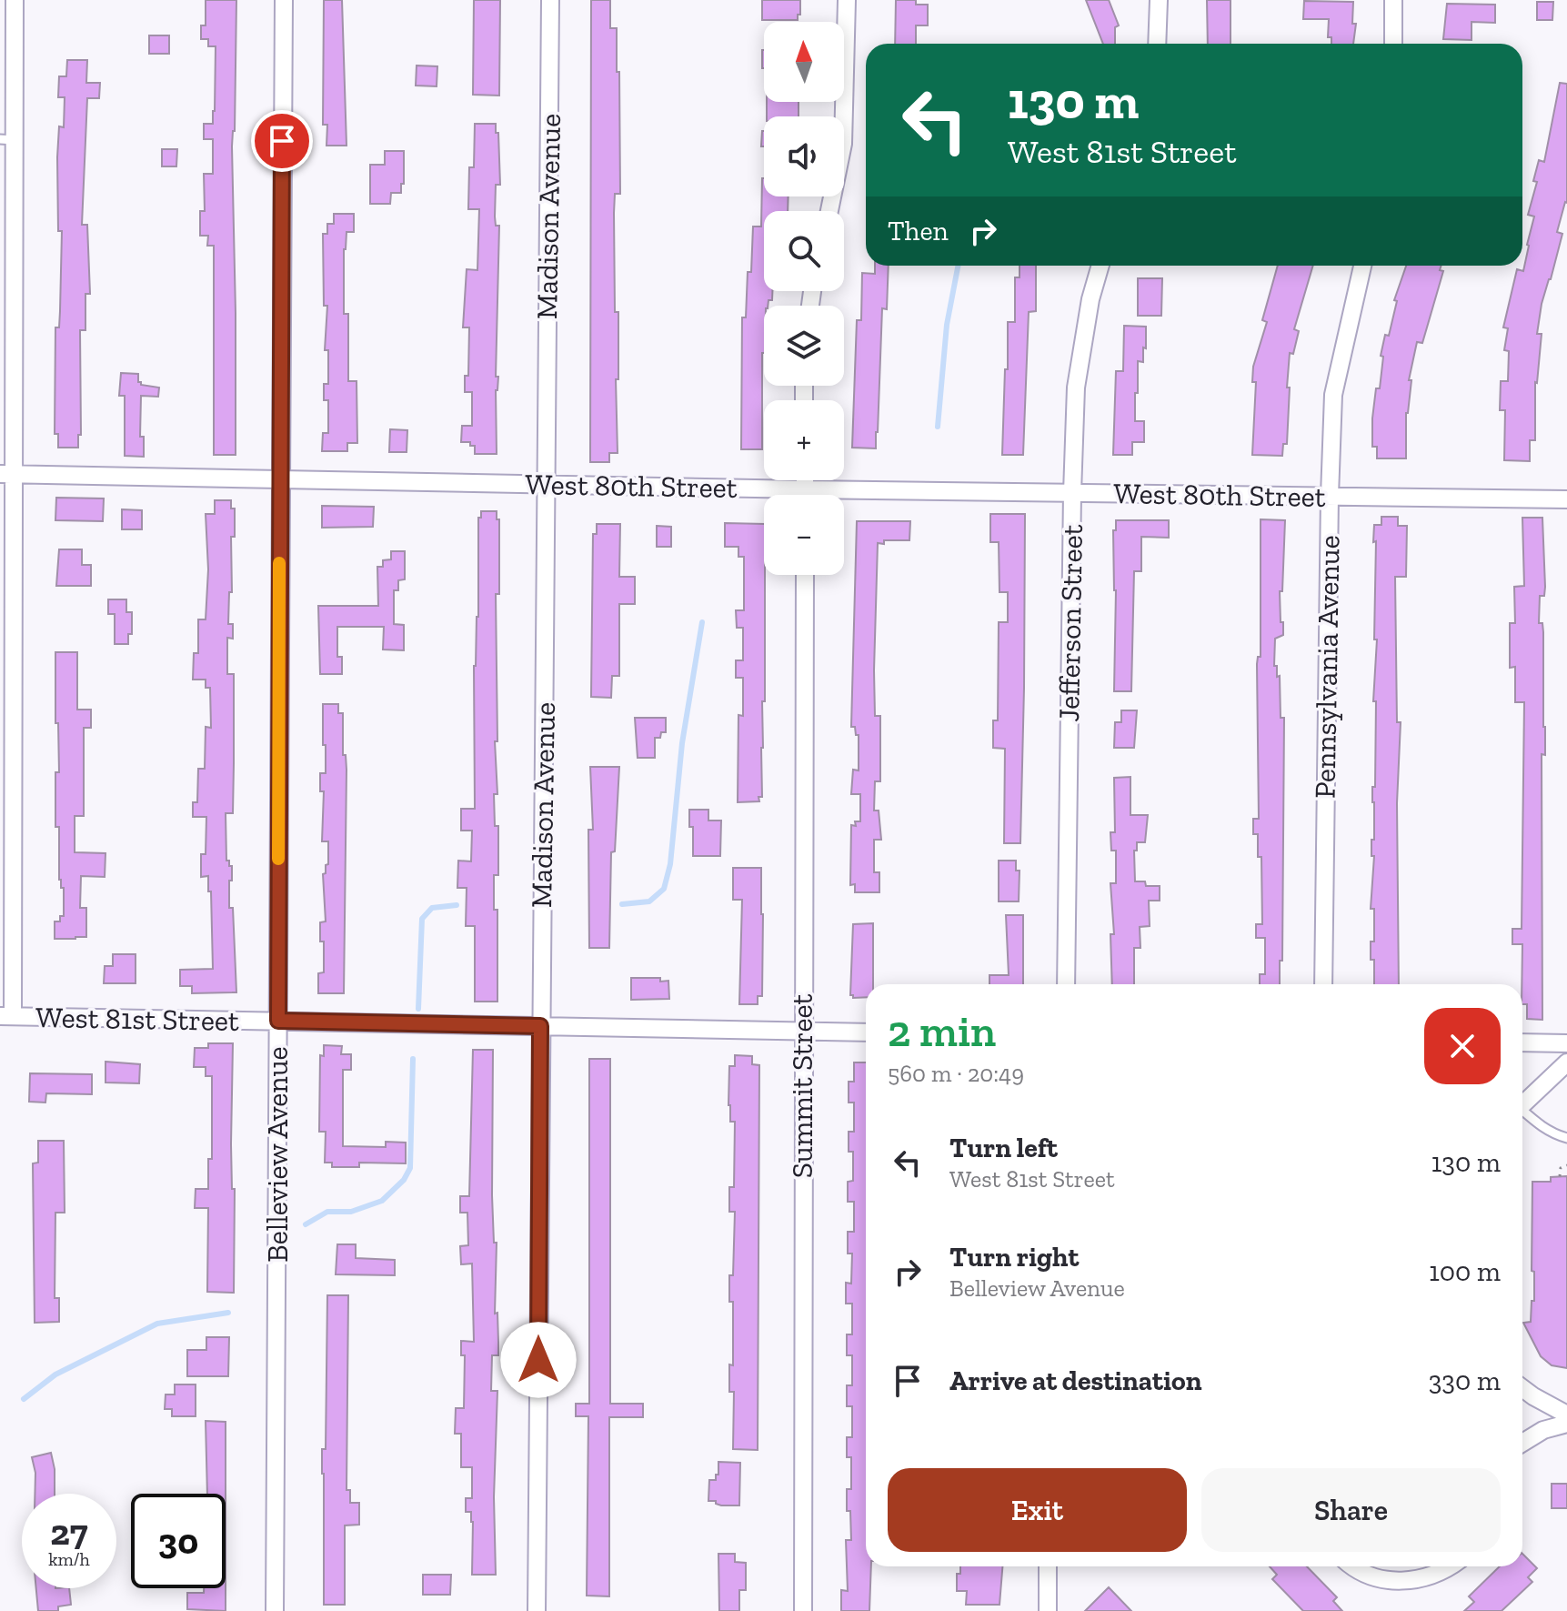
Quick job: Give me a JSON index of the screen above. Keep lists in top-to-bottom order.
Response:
{
  "streets": {
    "street": [
      "Madison Avenue",
      "West 80th Street",
      "Jefferson Street",
      "Pennsylvania Avenue",
      "West 81st Street",
      "Summit Street",
      "Belleview Avenue"
    ]
  },
  "crossings": [
    ["Madison Avenue", "West 80th Street"],
    ["Madison Avenue", "West 81st Street"],
    ["West 80th Street", "Jefferson Street"],
    ["West 80th Street", "Pennsylvania Avenue"],
    ["West 80th Street", "Belleview Avenue"],
    ["West 81st Street", "Summit Street"],
    ["West 81st Street", "Belleview Avenue"]
  ],
  "north": "top",
  "page": {
    "map_buttons": ["+", "−"],
    "turn": ["130 m", "West 81st Street"],
    "then": "Then",
    "heading": ["2 min", "560 m · 20:49"],
    "list": [
      {
        "name": "Turn left",
        "note": "West 81st Street",
        "value": "130 m"
      },
      {
        "name": "Turn right",
        "note": "Belleview Avenue",
        "value": "100 m"
      },
      {
        "name": "Arrive at destination",
        "value": "330 m"
      }
    ],
    "buttons": ["Exit", "Share"],
    "speed": "27 km/h",
    "limit": "30"
  }
}
